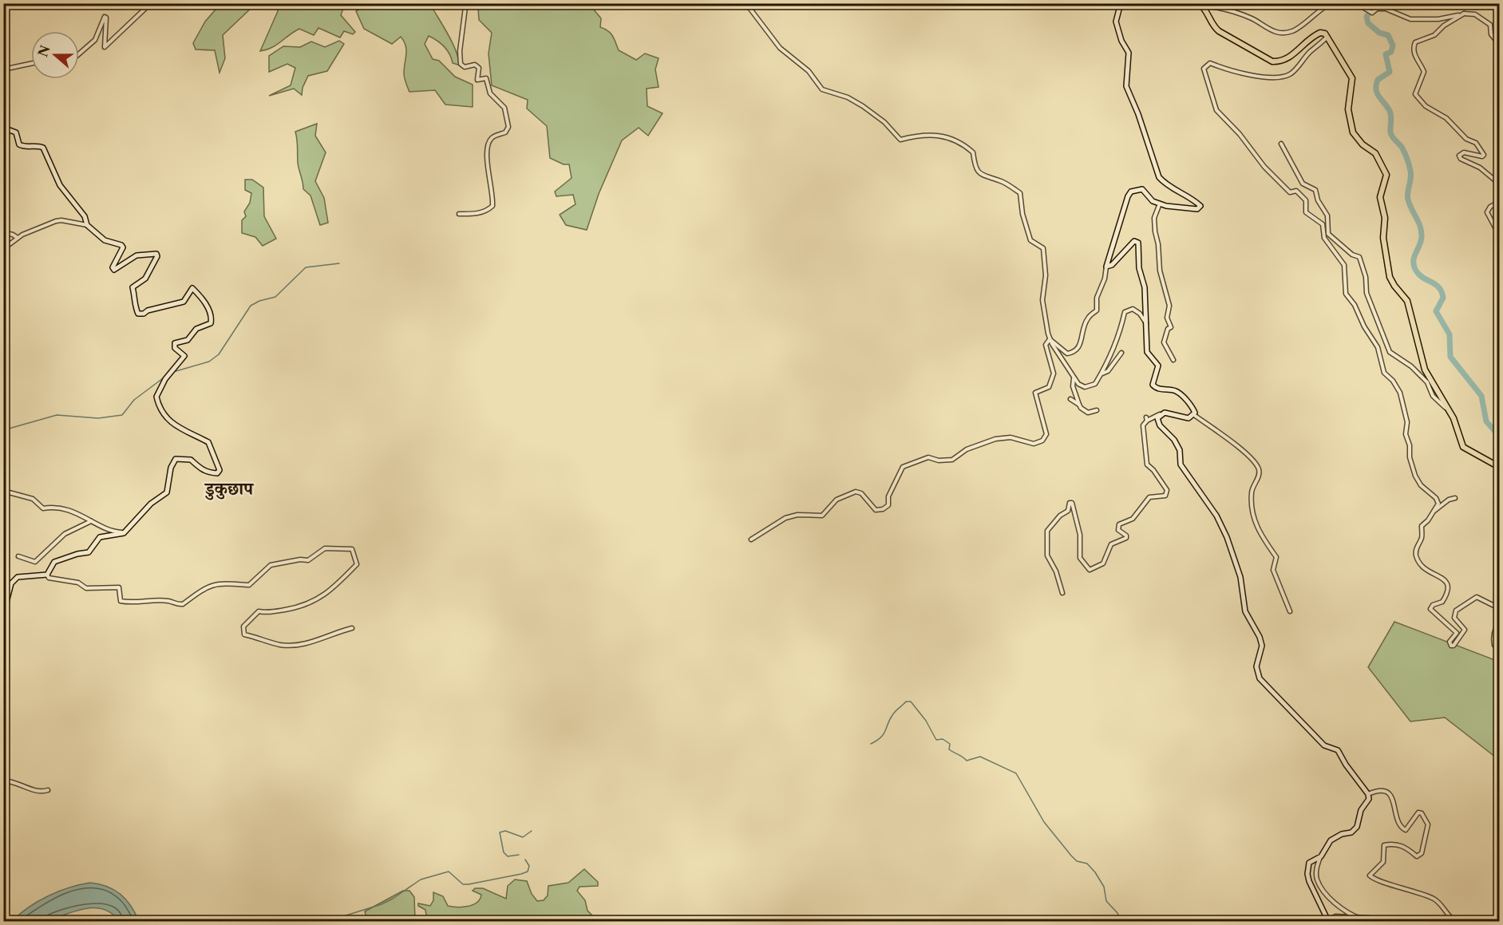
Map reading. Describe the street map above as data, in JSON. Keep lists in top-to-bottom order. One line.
{"districts":["डुकुछाप"],"north":"left"}
